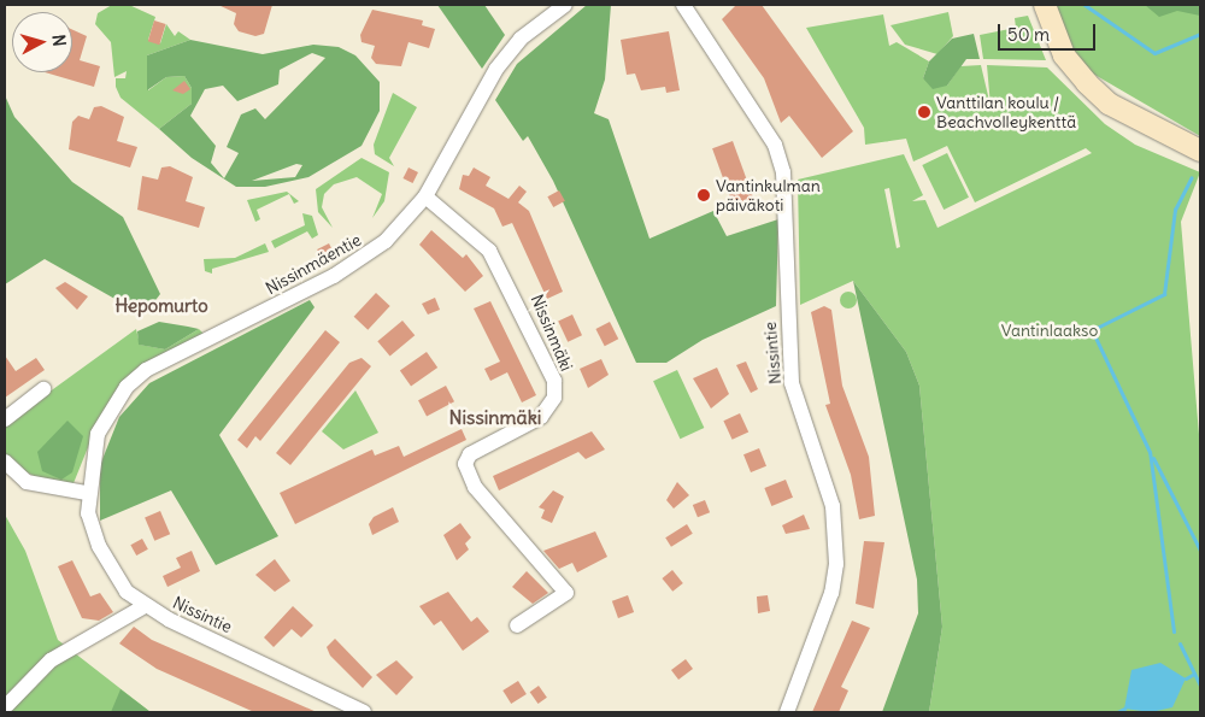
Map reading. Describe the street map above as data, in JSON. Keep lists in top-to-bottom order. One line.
{"streets":{"street":["Nissinmäentie","Nissinmäki","Nissintie"]},"crossings":[["Nissinmäentie","Nissinmäki"],["Nissinmäentie","Nissintie"]],"districts":["Hepomurto","Nissinmäki"],"parks":["Vantinlaakso"],"places":["Vanttilan koulu / Beachvolleykenttä","Vantinkulman päiväkoti"],"scale_bar":"50 m","north":"right"}
